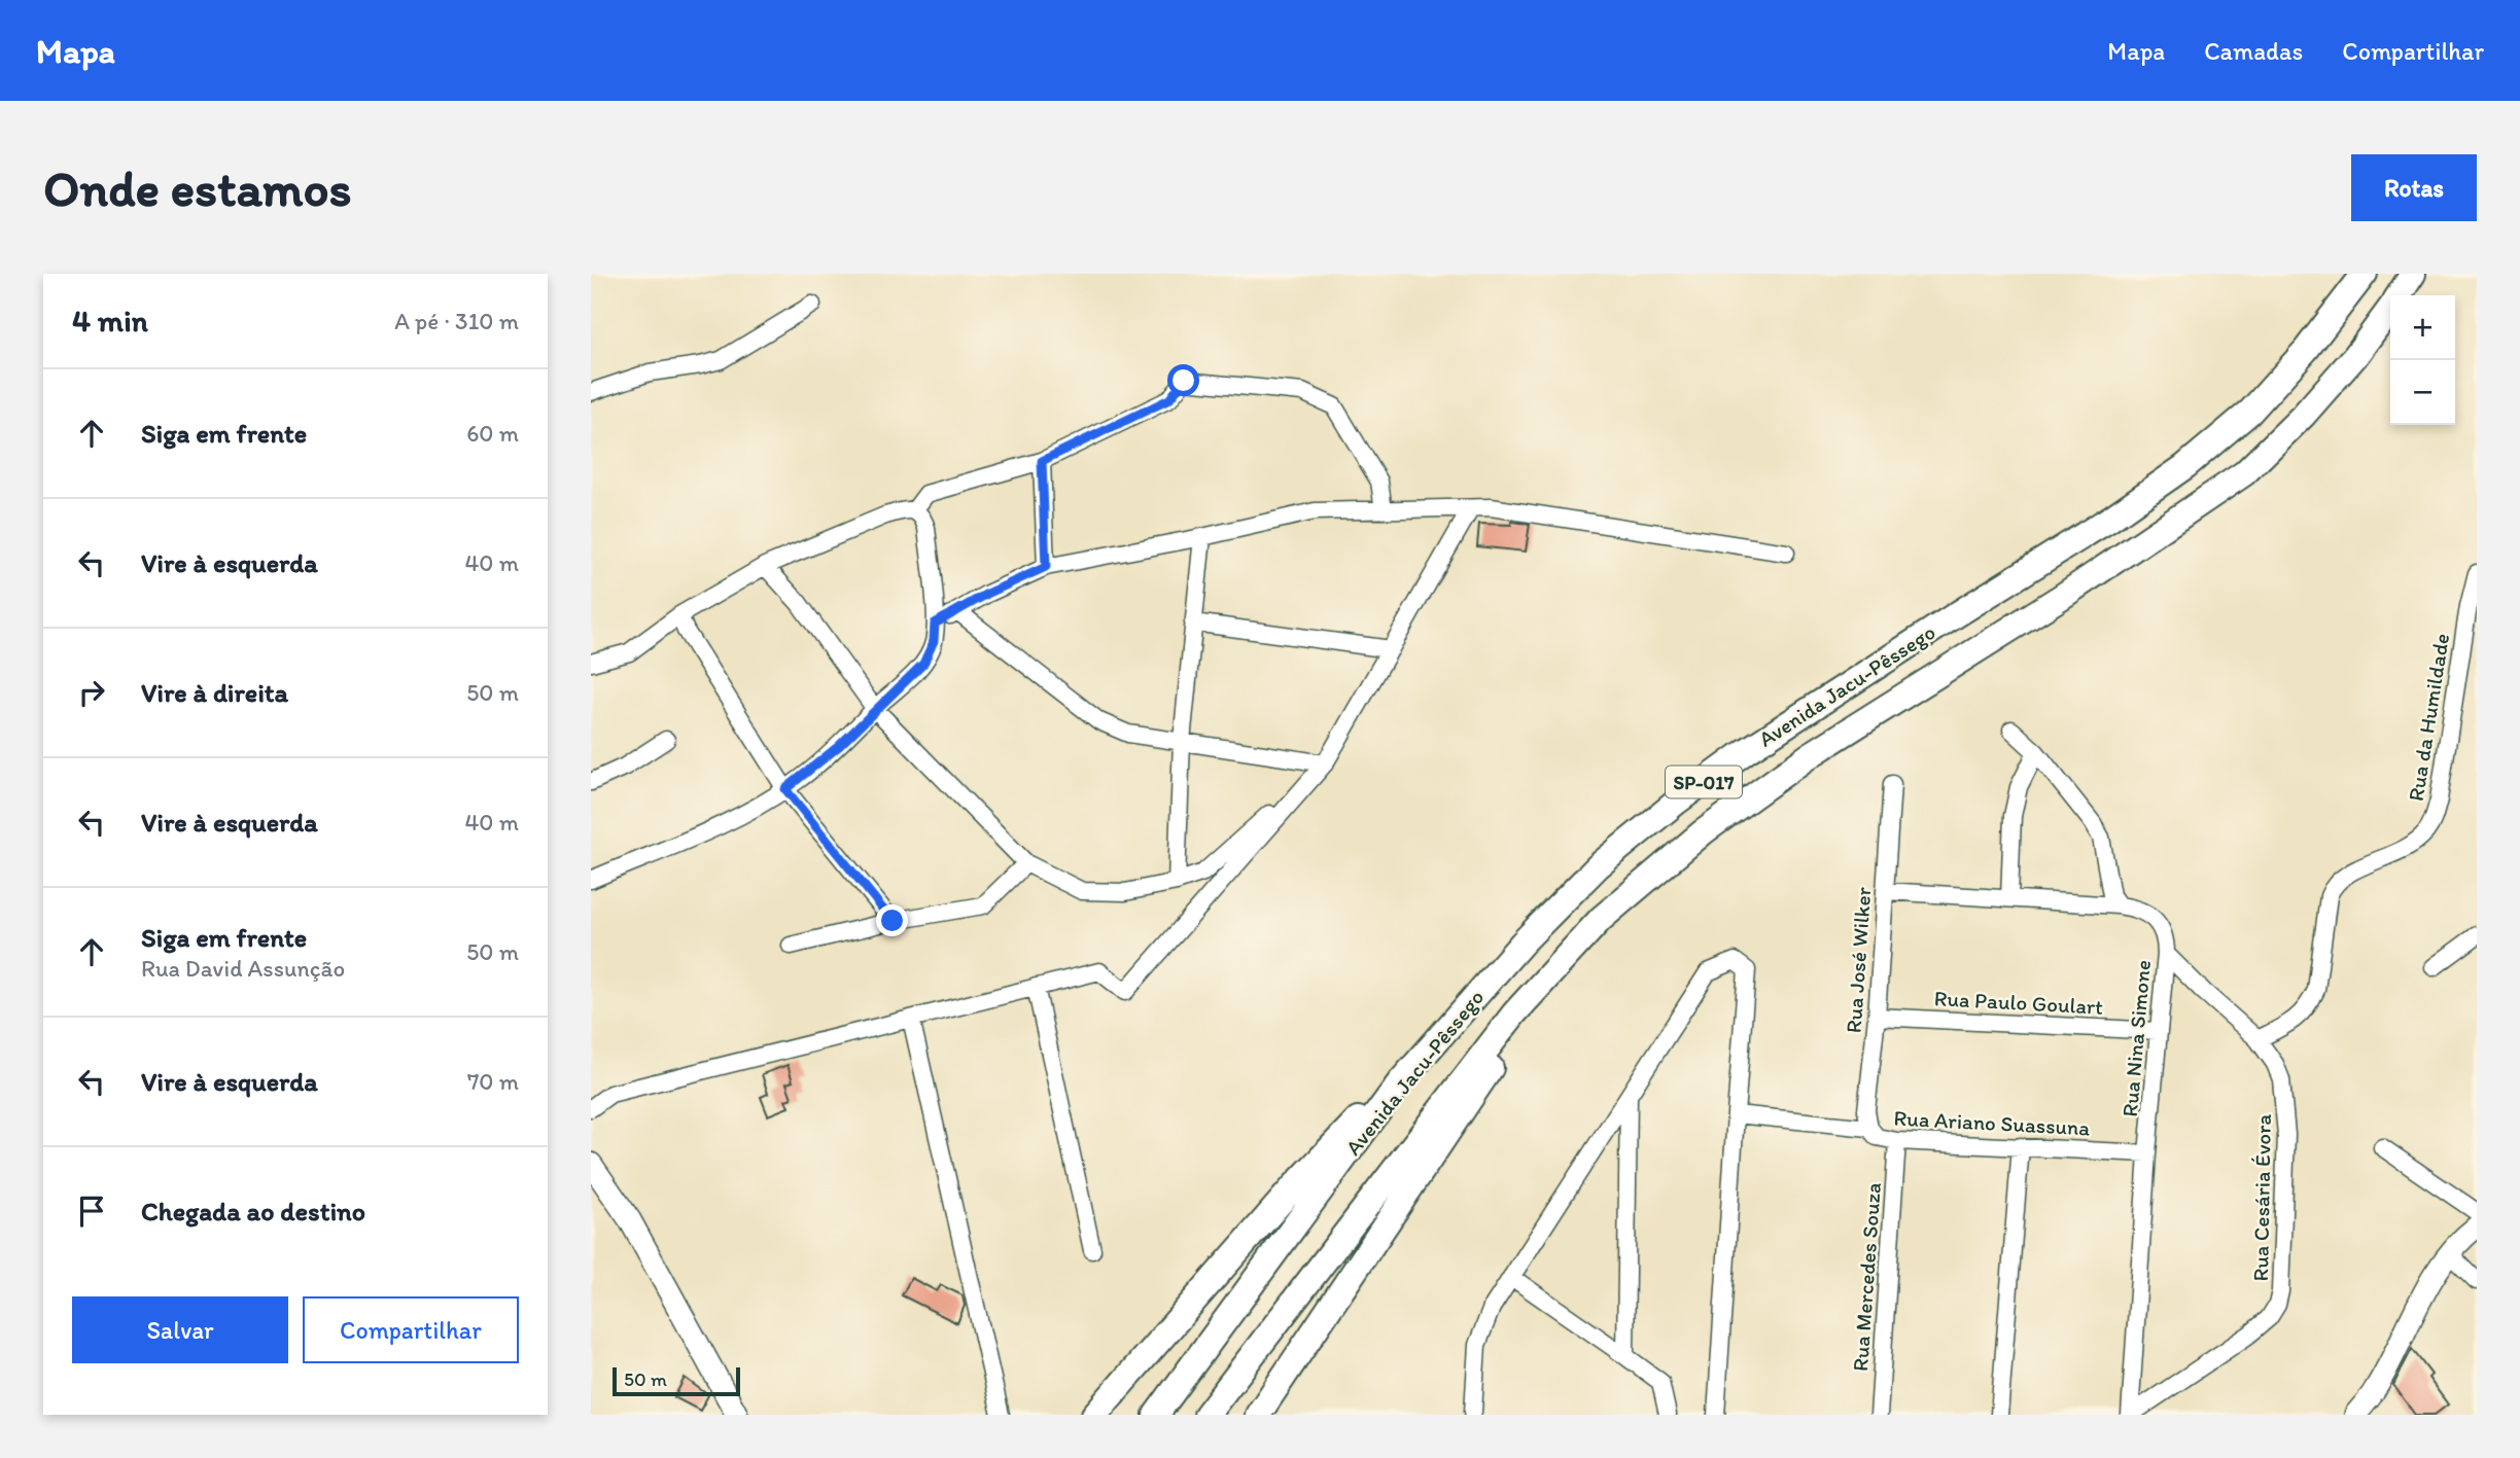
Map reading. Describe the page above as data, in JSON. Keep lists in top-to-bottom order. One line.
{"streets":{"highway":["Avenida Jacu-Pêssego","SP-017"],"street":["Rua da Humildade","Rua José Wilker","Rua Paulo Goulart","Rua Nina Simone","Rua Ariano Suassuna","Rua Cesária Évora","Rua Mercedes Souza"]},"crossings":[["Rua da Humildade","Rua Cesária Évora"],["Rua José Wilker","Rua Paulo Goulart"],["Rua José Wilker","Rua Ariano Suassuna"],["Rua Paulo Goulart","Rua Nina Simone"],["Rua Nina Simone","Rua Ariano Suassuna"],["Rua Nina Simone","Rua Cesária Évora"],["Rua Ariano Suassuna","Rua Mercedes Souza"]],"scale_bar":"50 m","page":{"header":"Mapa","nav":["Mapa","Camadas","Compartilhar"],"buttons":["Rotas",["Salvar","Compartilhar"]],"title":"Onde estamos","heading":["4 min","A pé · 310 m"],"map_buttons":["+","−"],"list":[["Siga em frente","60 m"],["Vire à esquerda","40 m"],["Vire à direita","50 m"],["Vire à esquerda","40 m"],["Siga em frente","Rua David Assunção","50 m"],["Vire à esquerda","70 m"],"Chegada ao destino"],"scale":"50 m"}}
